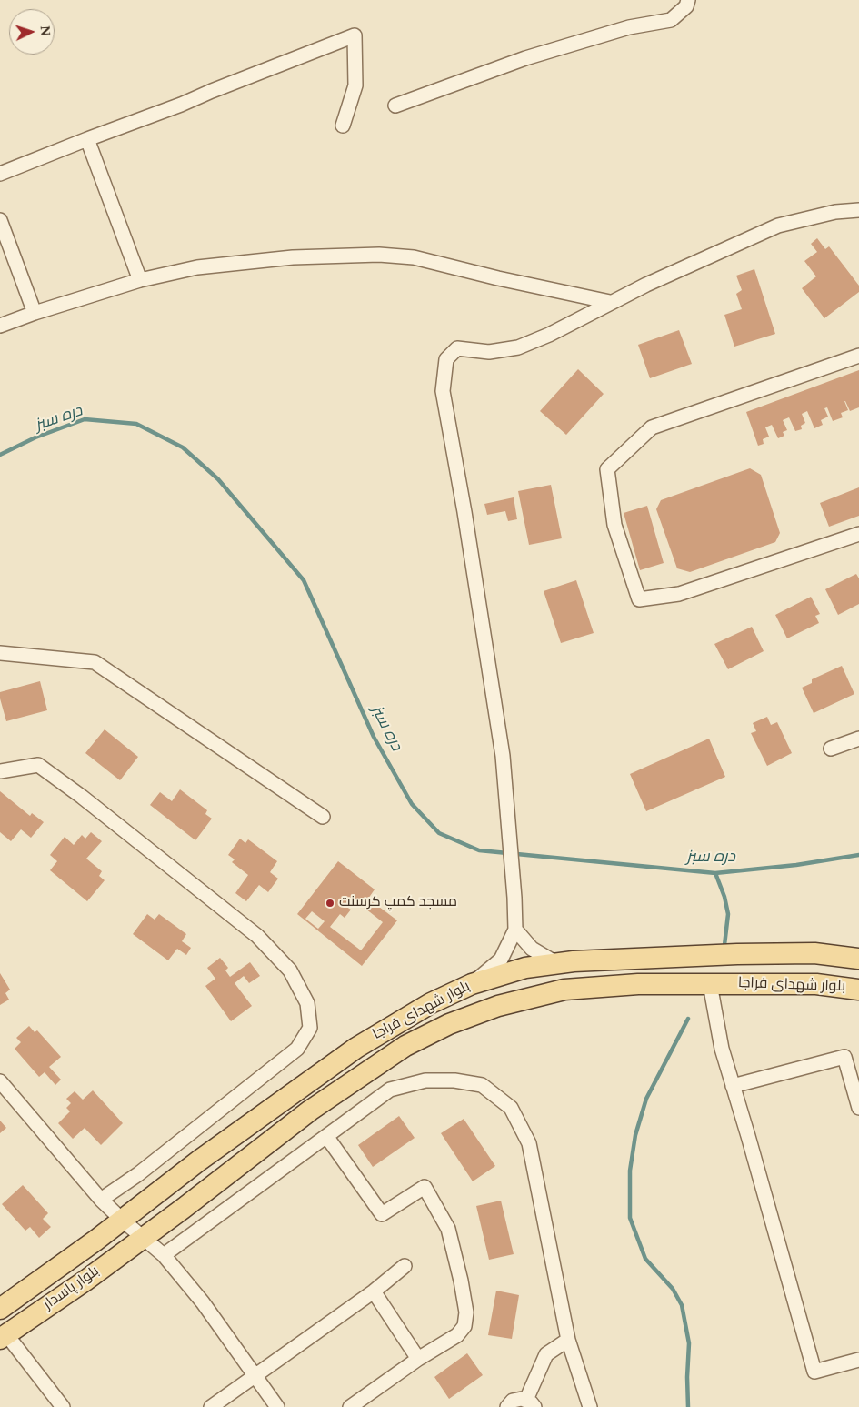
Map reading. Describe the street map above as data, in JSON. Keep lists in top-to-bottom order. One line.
{"streets":{"main road":["بلوار شهدای فراجا","بلوار پاسدار"]},"crossings":[["بلوار شهدای فراجا","بلوار پاسدار"]],"water":["دره سبز"],"places":["مسجد کمپ کرسنت"],"north":"right"}
